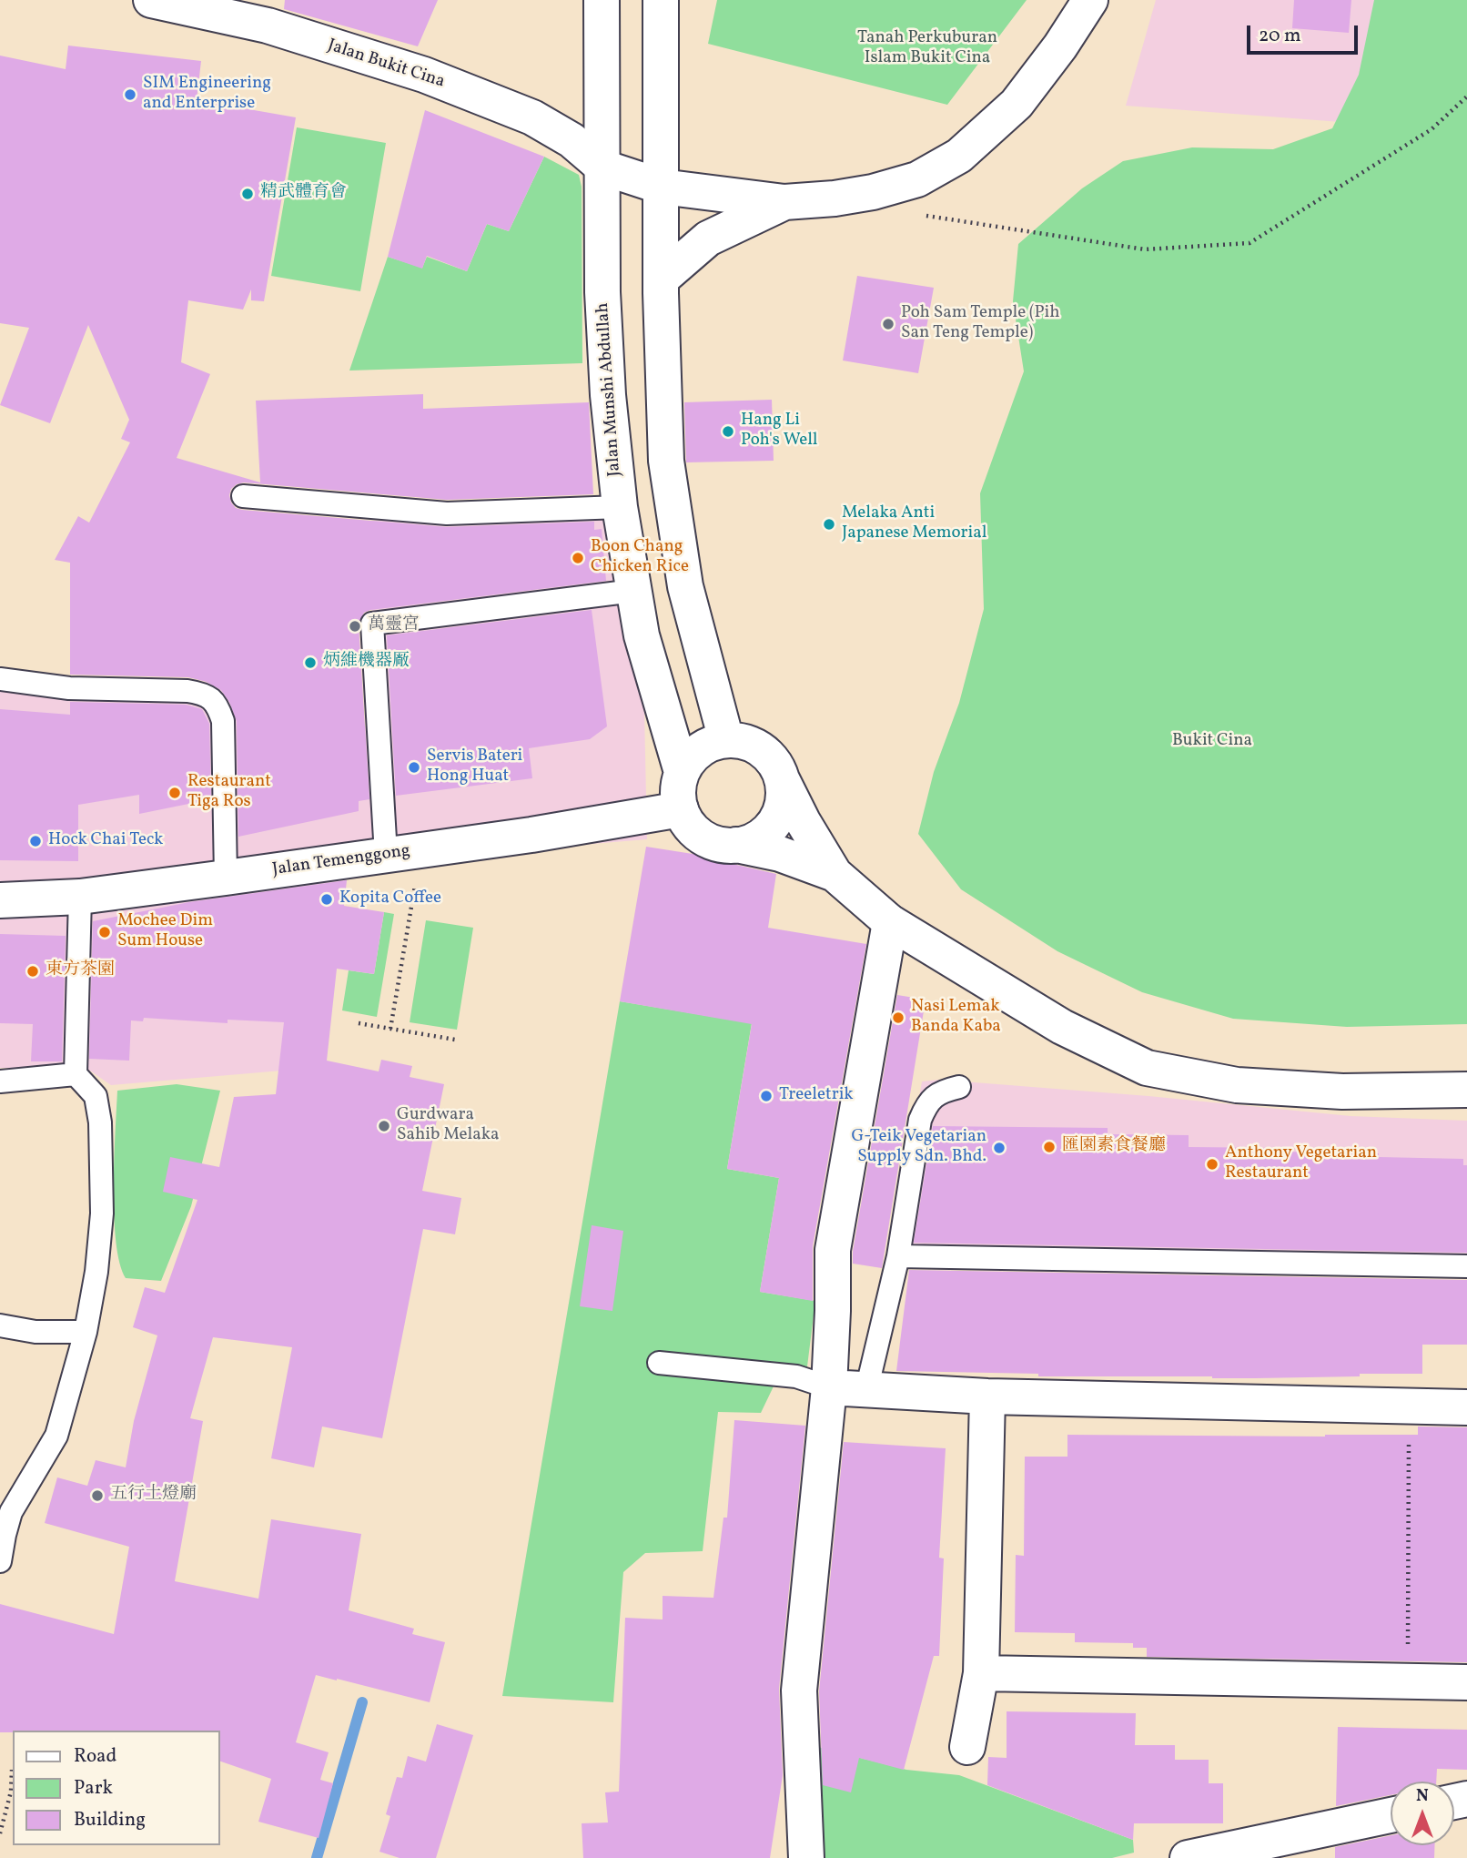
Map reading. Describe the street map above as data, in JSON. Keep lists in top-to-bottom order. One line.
{"streets":{"street":["Jalan Bukit Cina","Jalan Munshi Abdullah","Jalan Temenggong"]},"crossings":[["Jalan Bukit Cina","Jalan Munshi Abdullah"],["Jalan Munshi Abdullah","Jalan Temenggong"]],"parks":["Tanah Perkuburan Islam Bukit Cina","Bukit Cina"],"places":["SIM Engineering and Enterprise","精武體育會","Poh Sam Temple (Pih San Teng Temple)","Hang Li Poh's Well","Melaka Anti Japanese Memorial","Boon Chang Chicken Rice","萬靈宮","炳維機器厰","Servis Bateri Hong Huat","Restaurant Tiga Ros","Hock Chai Teck","Kopita Coffee","Mochee Dim Sum House","東方茶園","Nasi Lemak Banda Kaba","Treeletrik","Gurdwara Sahib Melaka","匯園素食餐廳","G-Teik Vegetarian Supply Sdn. Bhd.","Anthony Vegetarian Restaurant","五行土燈廟"],"legend":["Road","Park","Building"],"scale_bar":"20 m","north":"top"}
